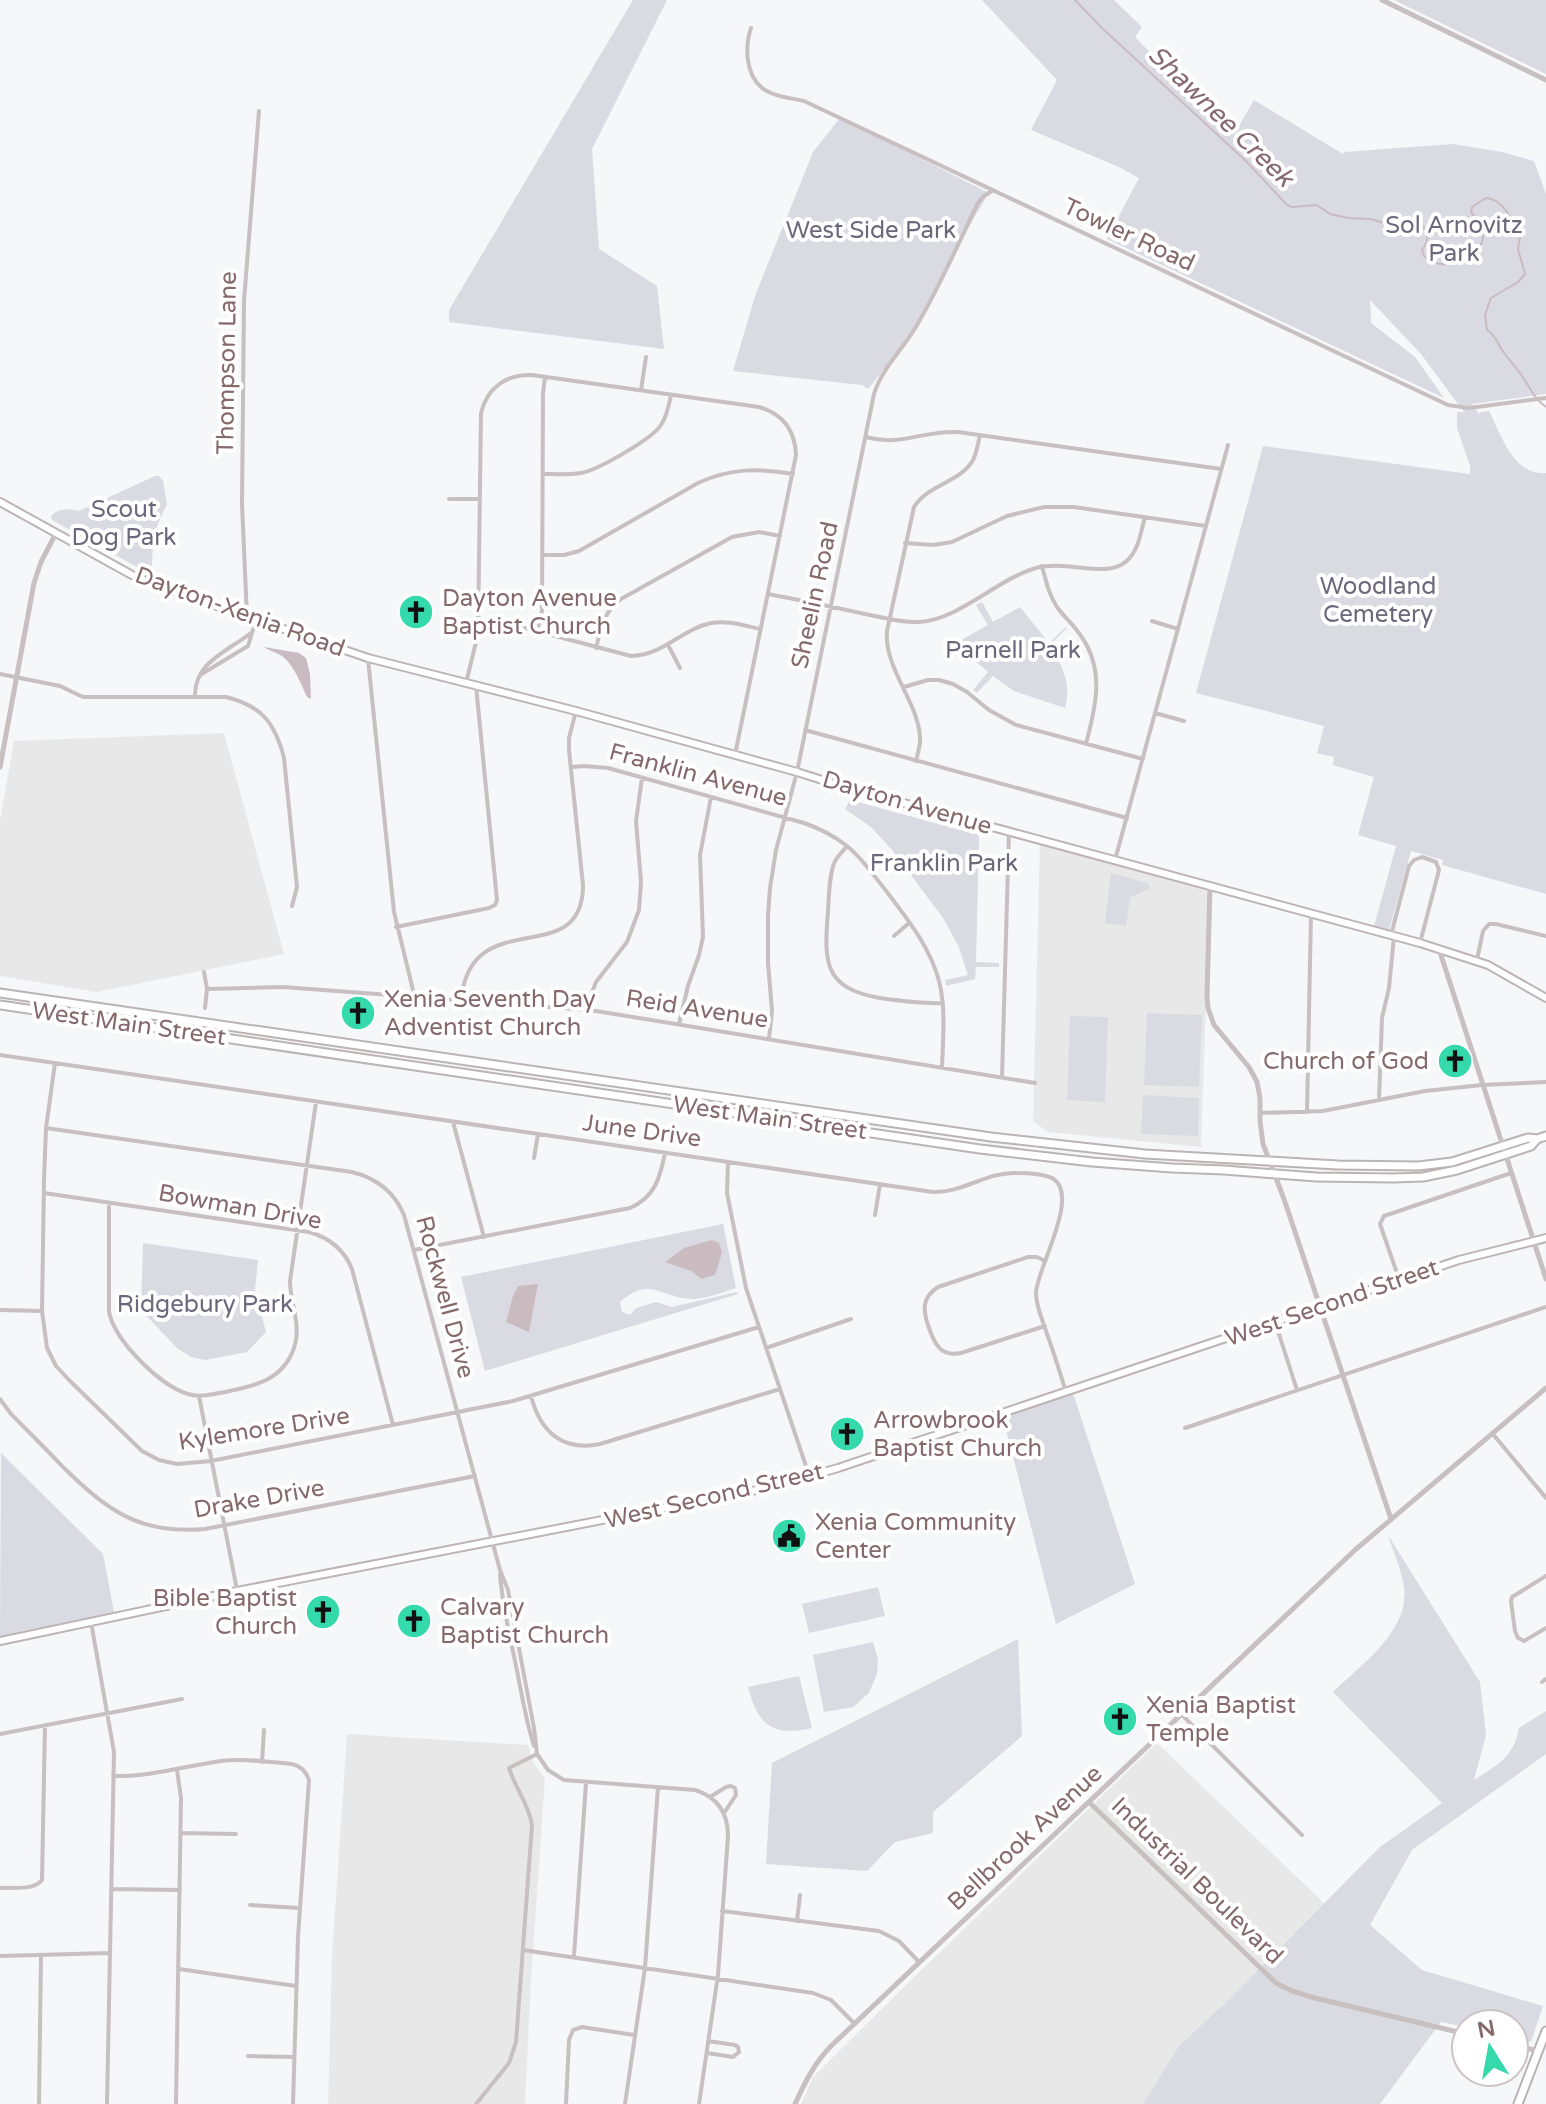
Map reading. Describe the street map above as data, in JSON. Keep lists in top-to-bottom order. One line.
{"streets":{"main road":["Dayton-Xenia Road","Dayton Avenue","West Main Street","West Second Street"],"street":["Towler Road","Thompson Lane","Sheelin Road","Franklin Avenue","Reid Avenue","June Drive","Bowman Drive","Rockwell Drive","Kylemore Drive","Drake Drive","Bellbrook Avenue","Industrial Boulevard"]},"crossings":[["Towler Road","Sheelin Road"],["Thompson Lane","Dayton-Xenia Road"],["Sheelin Road","Franklin Avenue"],["Sheelin Road","Dayton Avenue"],["Sheelin Road","Reid Avenue"],["Dayton-Xenia Road","Dayton Avenue"],["Franklin Avenue","Reid Avenue"],["June Drive","West Second Street"],["June Drive","Kylemore Drive"],["Bowman Drive","Kylemore Drive"],["Rockwell Drive","West Second Street"],["Rockwell Drive","Kylemore Drive"],["Rockwell Drive","Drake Drive"],["Bellbrook Avenue","Industrial Boulevard"]],"water":["Shawnee Creek"],"parks":["Sol Arnovitz Park","West Side Park","Scout Dog Park","Woodland Cemetery","Parnell Park","Franklin Park","Ridgebury Park"],"places":{"church":["Dayton Avenue Baptist Church","Xenia Seventh Day Adventist Church","Church of God","Arrowbrook Baptist Church","Bible Baptist Church","Calvary Baptist Church","Xenia Baptist Temple"],"public building":["Xenia Community Center"]},"north":"top"}
